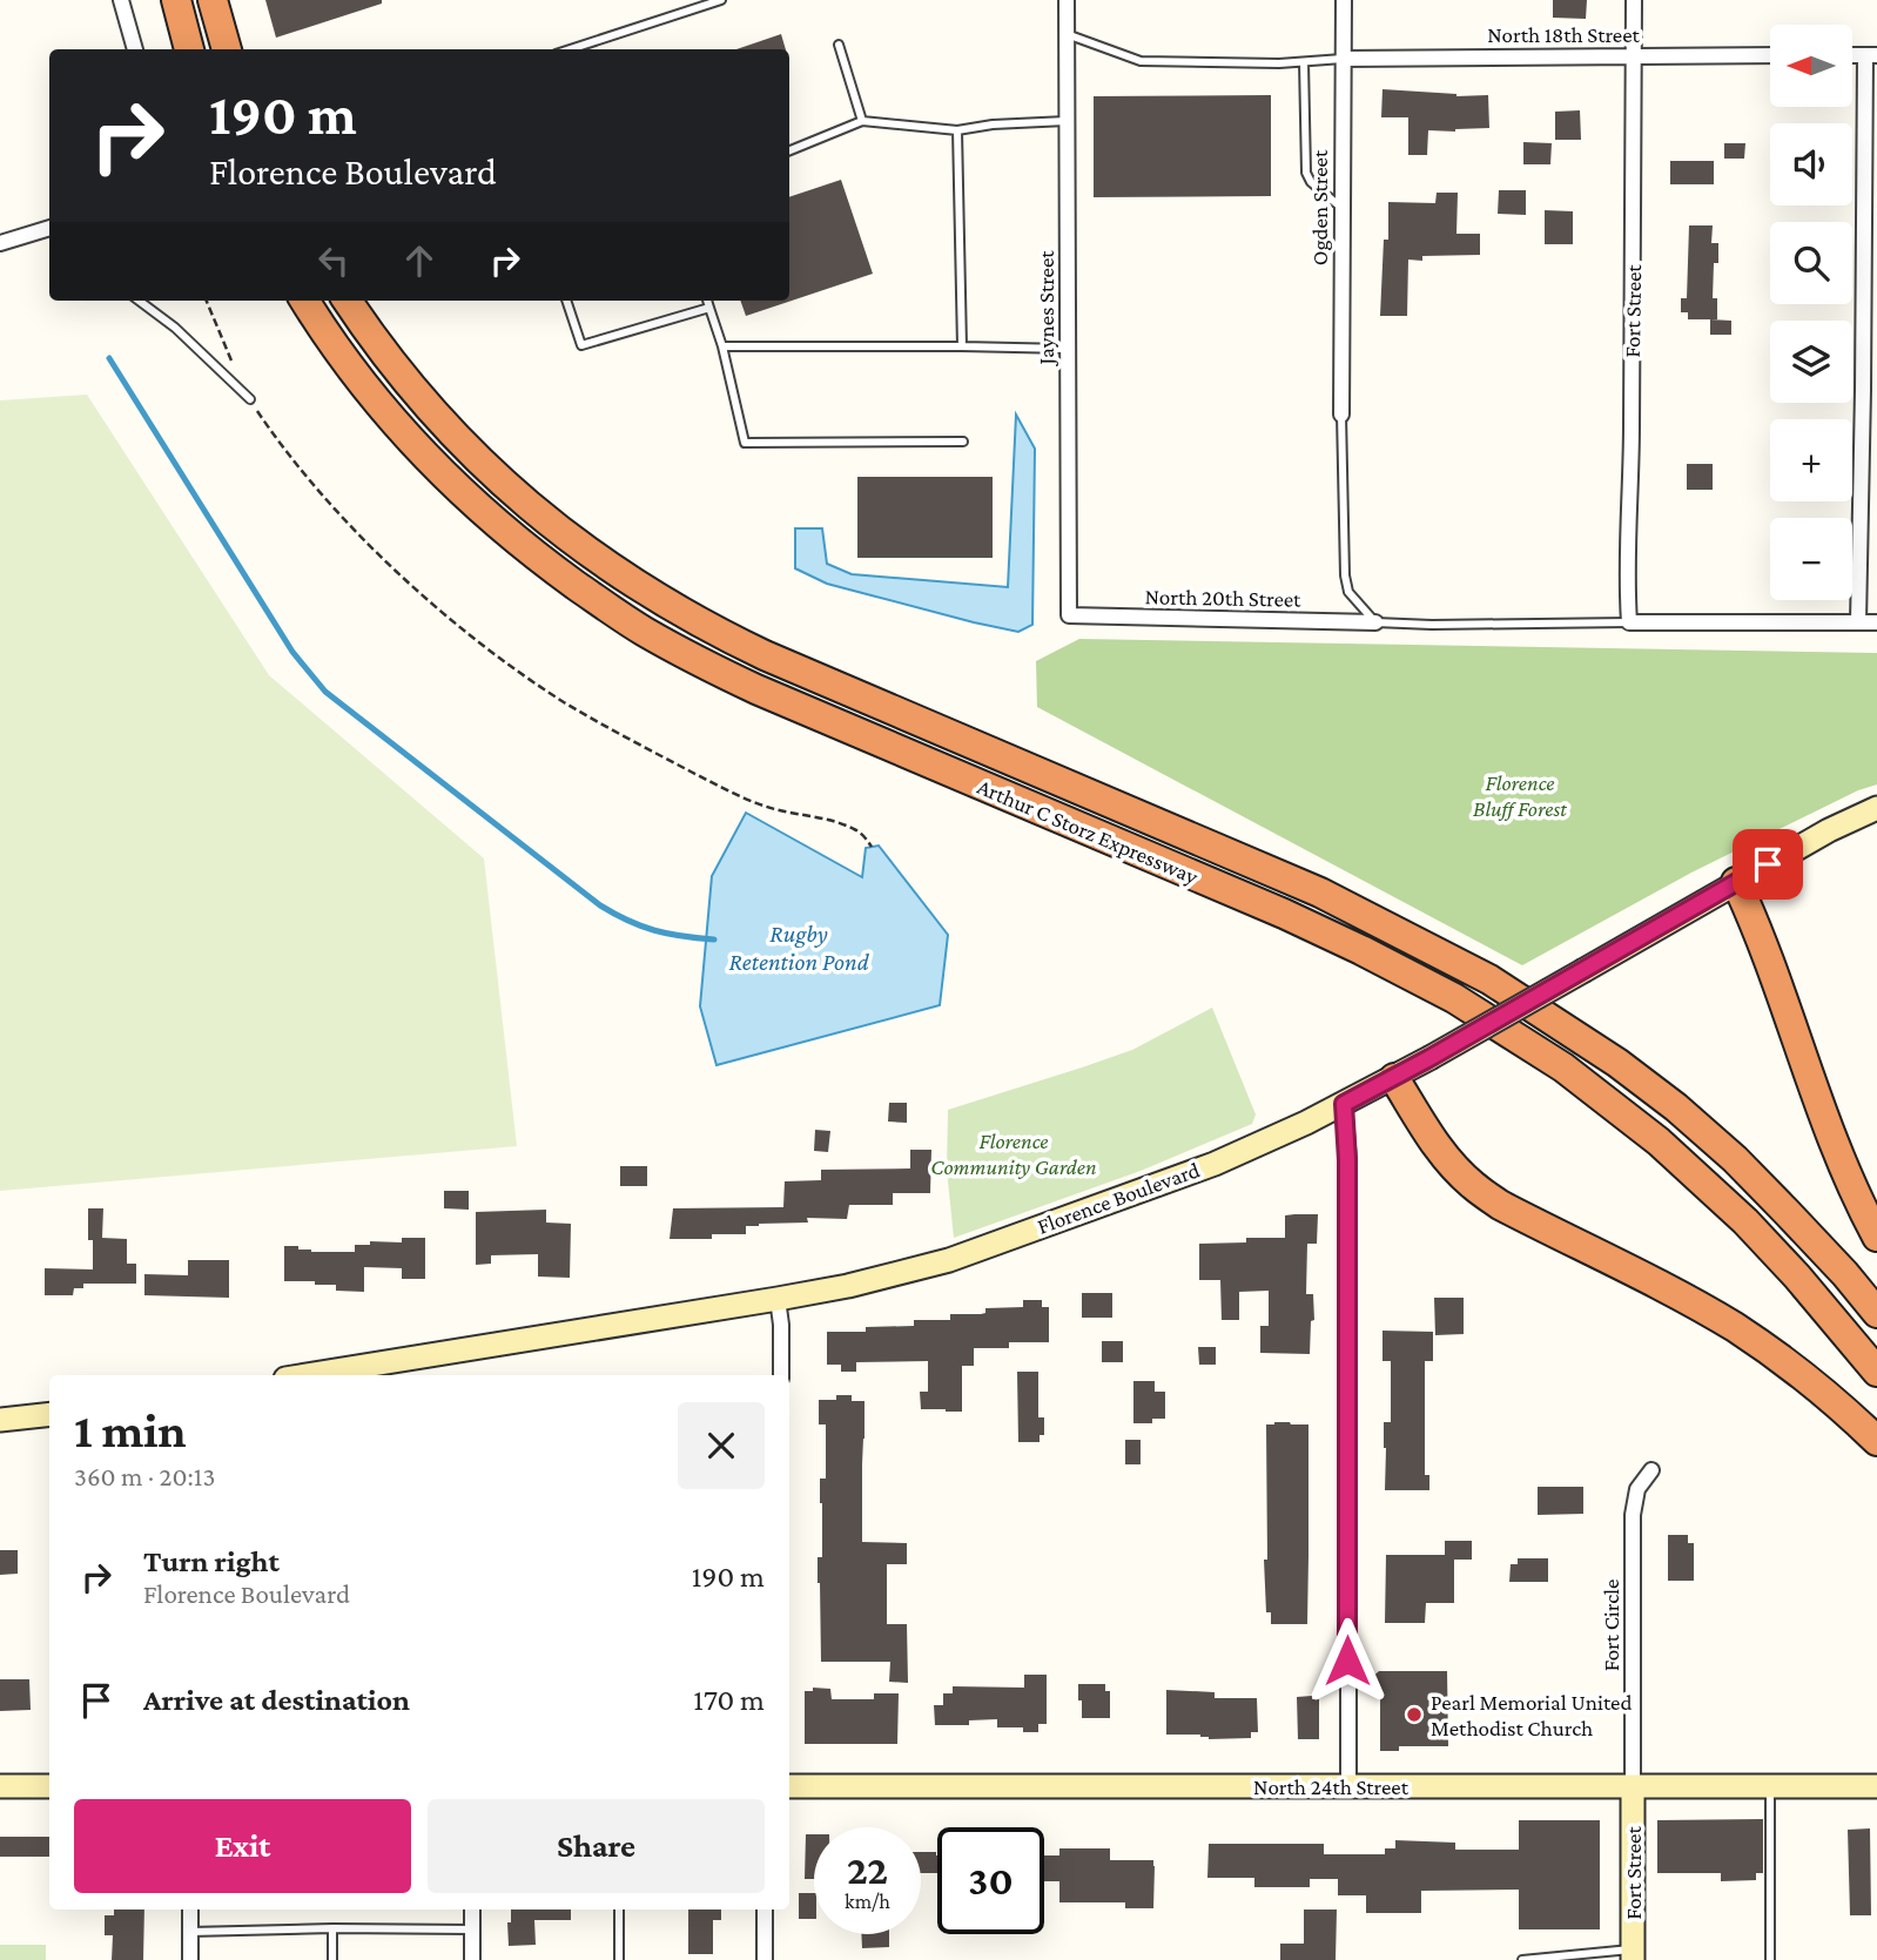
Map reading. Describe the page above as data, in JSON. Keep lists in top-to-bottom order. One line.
{"streets":{"highway":["Arthur C Storz Expressway"],"street":["North 18th Street","Ogden Street","Jaynes Street","Fort Street","North 20th Street","Florence Boulevard","Fort Circle","North 24th Street"]},"crossings":[["North 18th Street","Ogden Street"],["North 18th Street","Fort Street"],["Jaynes Street","North 20th Street"],["Fort Street","Fort Circle"],["Fort Street","North 24th Street"],["Fort Circle","North 24th Street"]],"water":["Rugby Retention Pond"],"parks":["Florence Bluff Forest","Florence Community Garden"],"places":["Pearl Memorial United Methodist Church"],"north":"left","page":{"map_buttons":["+","−"],"turn":["190 m","Florence Boulevard"],"heading":["1 min","360 m · 20:13"],"list":[{"name":"Turn right","note":"Florence Boulevard","value":"190 m"},{"name":"Arrive at destination","value":"170 m"}],"buttons":["Exit","Share"],"speed":"22 km/h","limit":"30"}}
